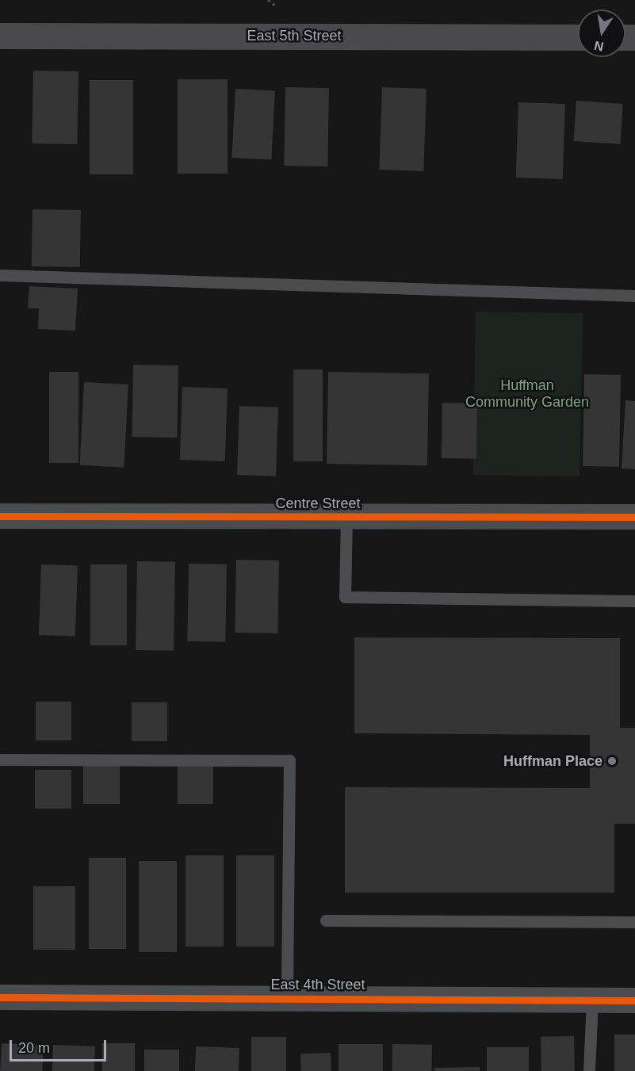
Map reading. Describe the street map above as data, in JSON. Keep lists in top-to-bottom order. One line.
{"streets":{"main road":["East 5th Street"],"street":["Centre Street","East 4th Street"]},"parks":["Huffman Community Garden"],"places":["Huffman Place"],"scale_bar":"20 m","north":"bottom"}
